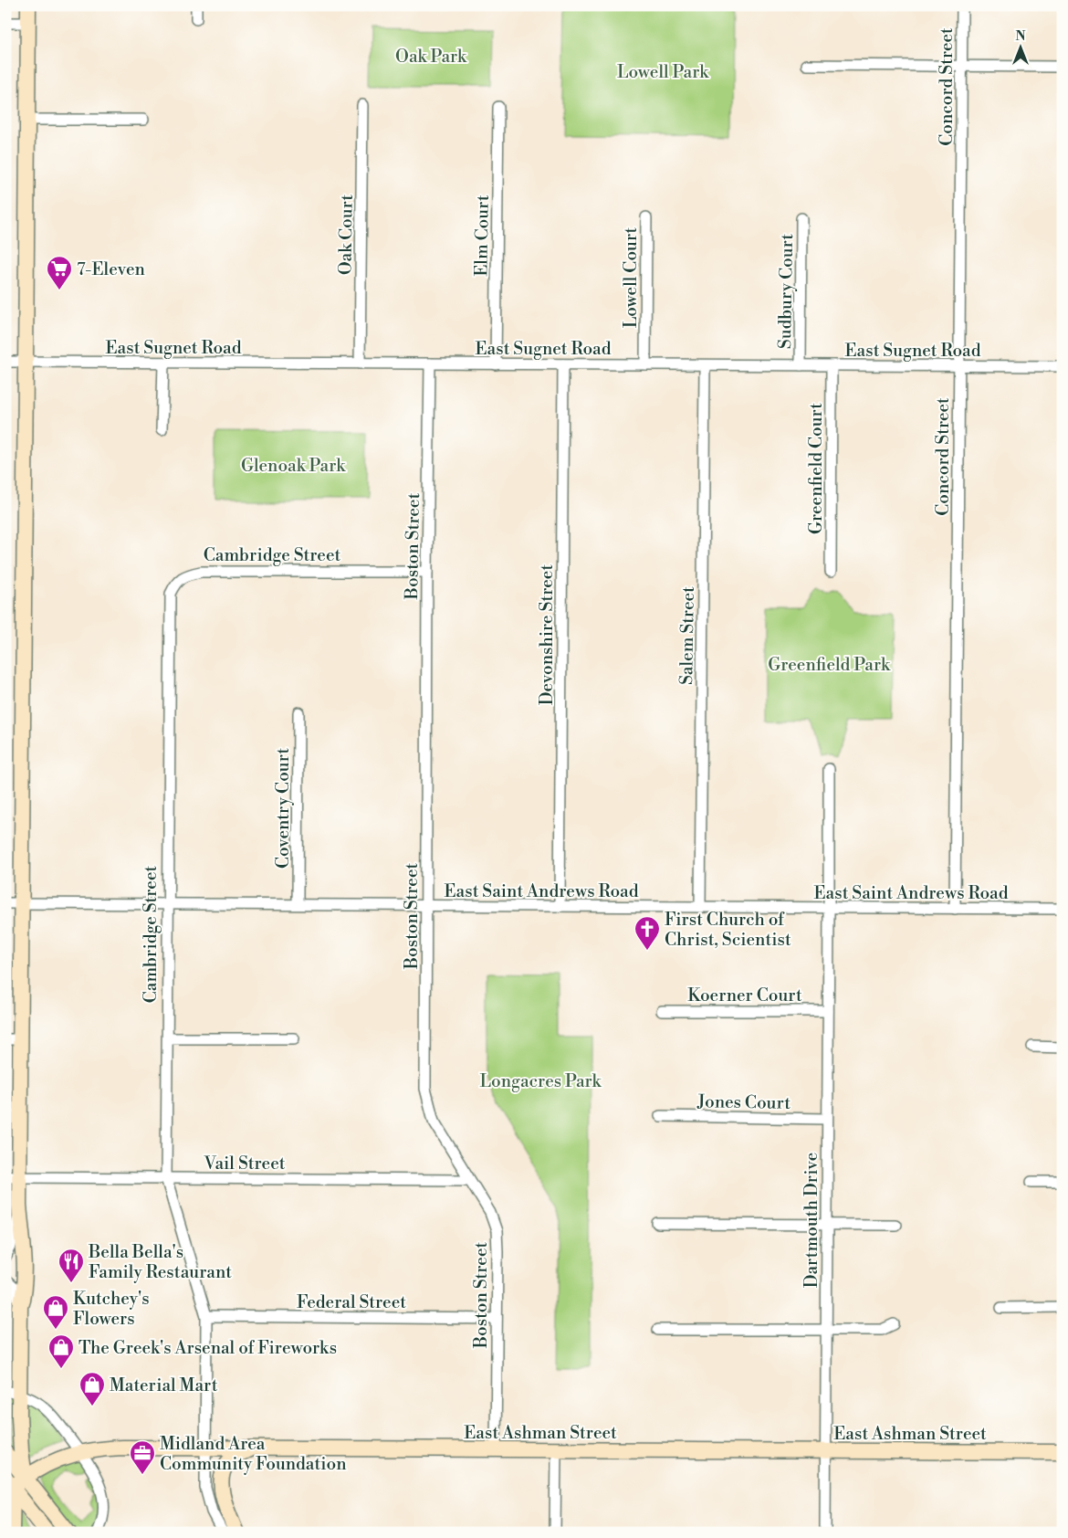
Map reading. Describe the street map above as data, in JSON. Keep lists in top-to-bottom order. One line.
{"streets":{"street":["Concord Street","Oak Court","Elm Court","Lowell Court","Sudbury Court","East Sugnet Road","Greenfield Court","Boston Street","Cambridge Street","Devonshire Street","Salem Street","Coventry Court","East Saint Andrews Road","Koerner Court","Jones Court","Vail Street","Dartmouth Drive","Federal Street","East Ashman Street"]},"crossings":[["Concord Street","East Sugnet Road"],["Concord Street","East Saint Andrews Road"],["Oak Court","East Sugnet Road"],["Elm Court","East Sugnet Road"],["Lowell Court","East Sugnet Road"],["Sudbury Court","East Sugnet Road"],["East Sugnet Road","Greenfield Court"],["East Sugnet Road","Boston Street"],["East Sugnet Road","Devonshire Street"],["East Sugnet Road","Salem Street"],["Boston Street","Cambridge Street"],["Boston Street","East Saint Andrews Road"],["Boston Street","Vail Street"],["Boston Street","Federal Street"],["Boston Street","East Ashman Street"],["Cambridge Street","East Saint Andrews Road"],["Cambridge Street","Vail Street"],["Cambridge Street","Federal Street"],["Cambridge Street","East Ashman Street"],["Devonshire Street","East Saint Andrews Road"],["Salem Street","East Saint Andrews Road"],["Coventry Court","East Saint Andrews Road"],["East Saint Andrews Road","Dartmouth Drive"],["Koerner Court","Dartmouth Drive"],["Jones Court","Dartmouth Drive"],["Dartmouth Drive","East Ashman Street"]],"parks":["Oak Park","Lowell Park","Glenoak Park","Greenfield Park","Longacres Park"],"places":{"supermarket":["7-Eleven"],"church":["First Church of Christ, Scientist"],"restaurant":["Bella Bella's Family Restaurant"],"shop":["Kutchey's Flowers","The Greek's Arsenal of Fireworks","Material Mart"],"office":["Midland Area Community Foundation"]},"north":"top"}
